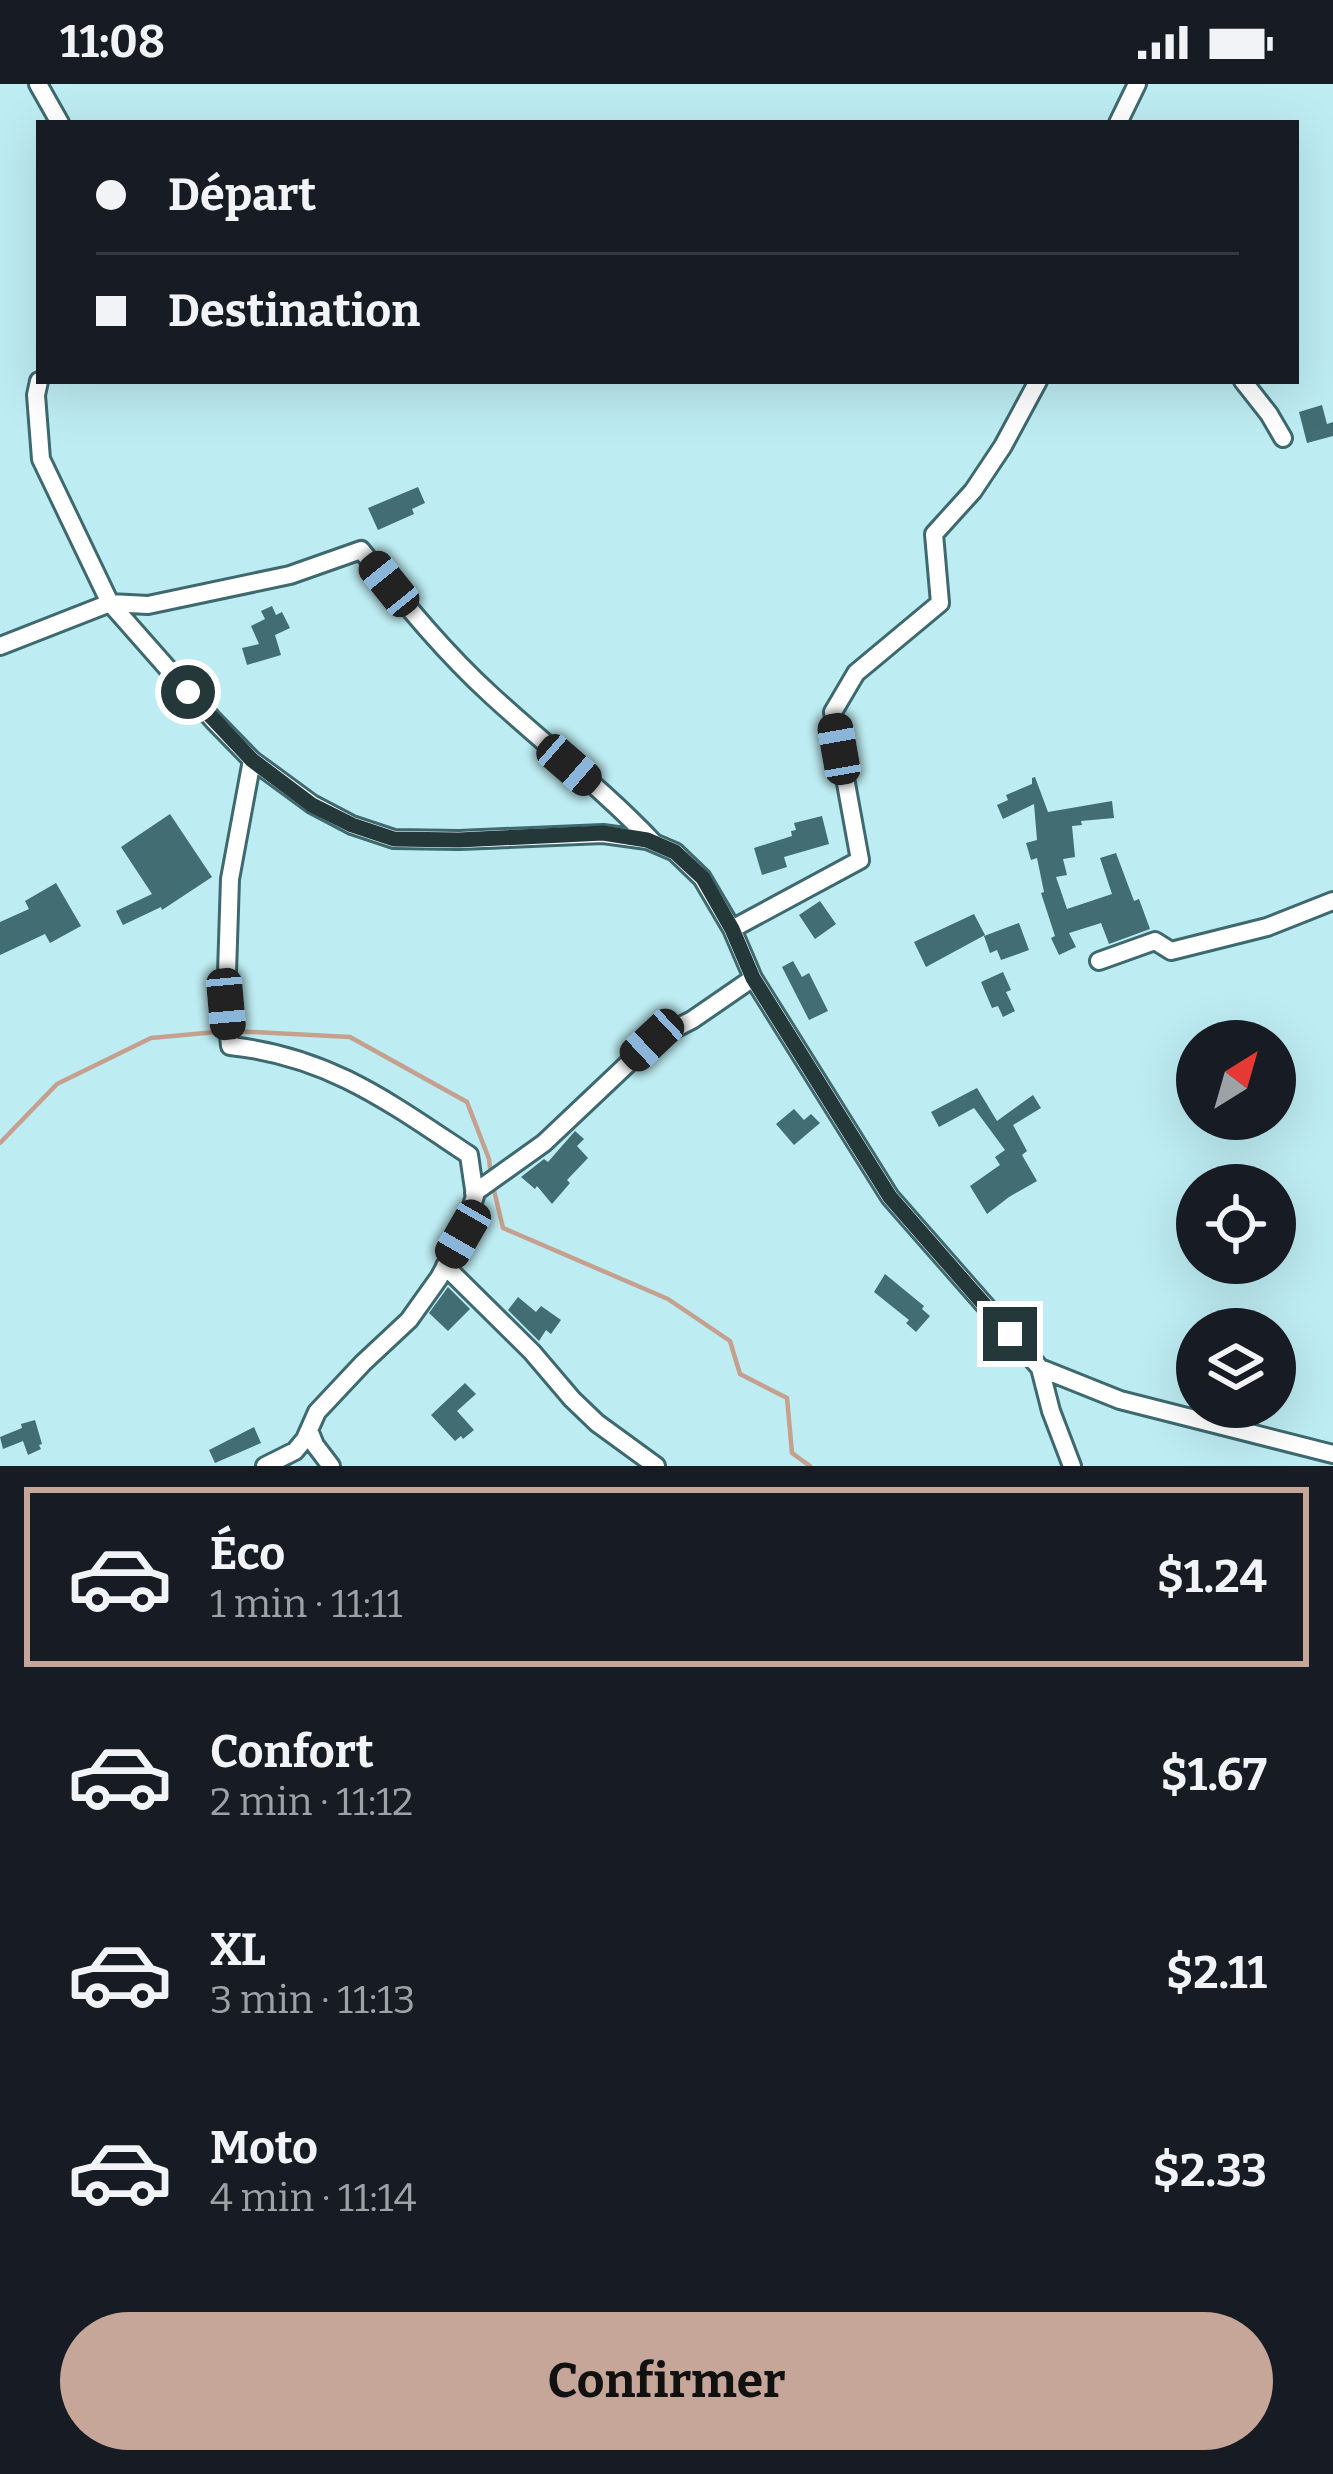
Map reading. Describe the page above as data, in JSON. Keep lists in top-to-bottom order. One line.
{"north":"top right","page":{"status":"11:08","banner":["Départ","Destination"],"list":[{"name":"Éco","note":"1 min · 11:11","value":"$1.24"},{"name":"Confort","note":"2 min · 11:12","value":"$1.67"},{"name":"XL","note":"3 min · 11:13","value":"$2.11"},{"name":"Moto","note":"4 min · 11:14","value":"$2.33"}],"buttons":"Confirmer"}}
